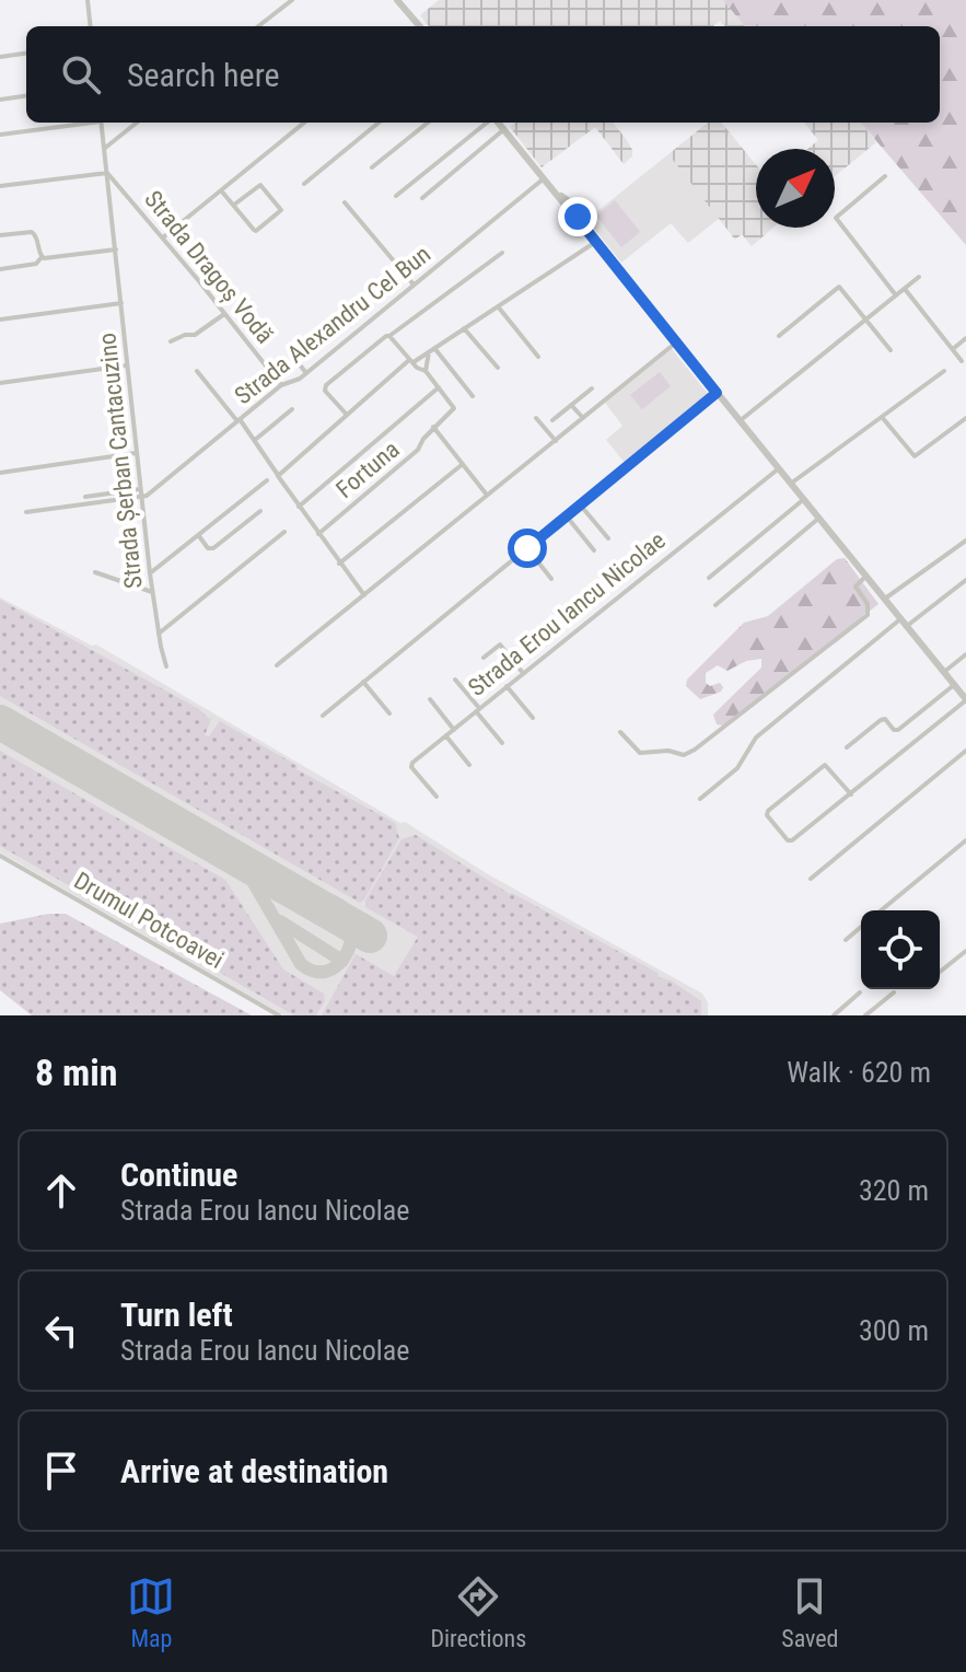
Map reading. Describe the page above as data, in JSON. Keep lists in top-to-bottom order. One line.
{"streets":{"street":["Strada Dragoș Vodă","Strada Alexandru Cel Bun","Strada Șerban Cantacuzino","Fortuna","Strada Erou Iancu Nicolae","Drumul Potcoavei"]},"crossings":[["Strada Dragoș Vodă","Strada Alexandru Cel Bun"],["Strada Dragoș Vodă","Strada Șerban Cantacuzino"],["Strada Alexandru Cel Bun","Strada Șerban Cantacuzino"]],"north":"top right","page":{"search":"Search here","heading":["8 min","Walk · 620 m"],"list":[["Continue","Strada Erou Iancu Nicolae","320 m"],["Turn left","Strada Erou Iancu Nicolae","300 m"],"Arrive at destination"],"nav":["Map","Directions","Saved"]}}
